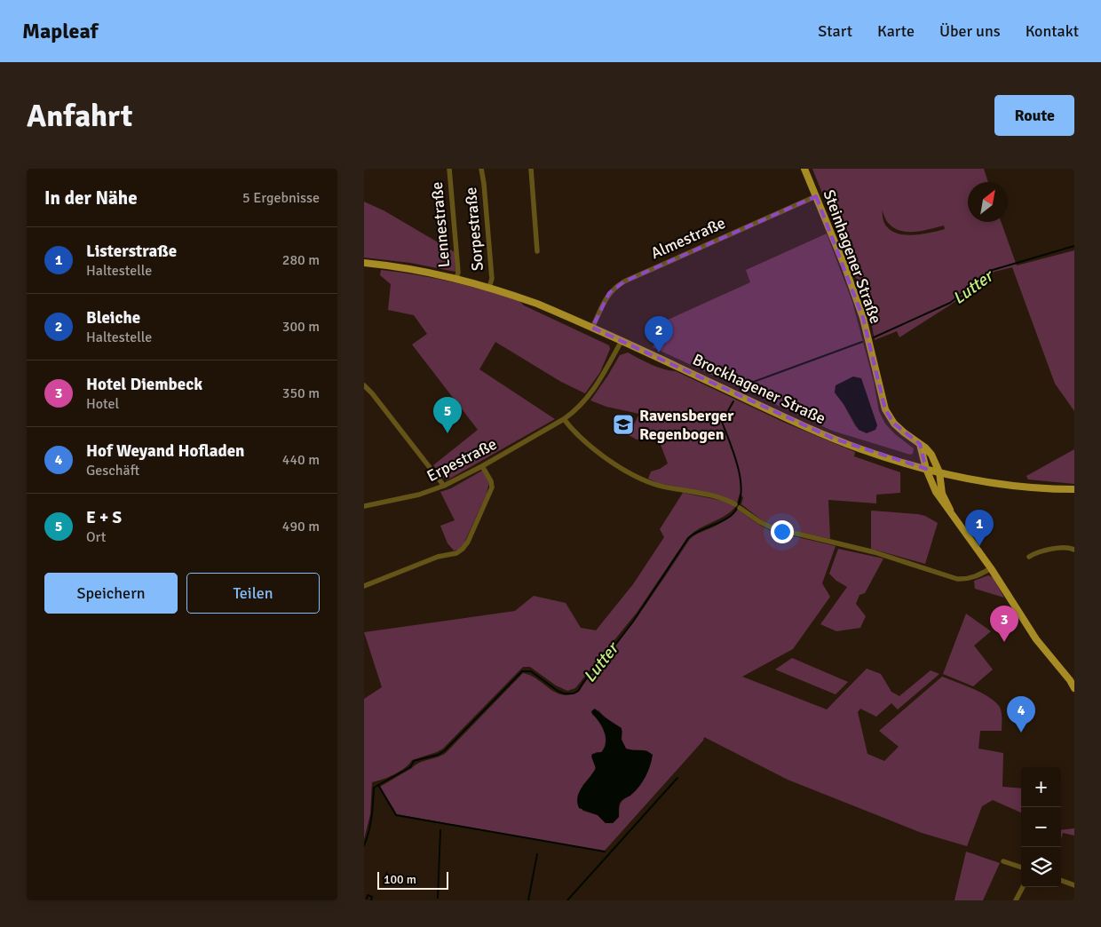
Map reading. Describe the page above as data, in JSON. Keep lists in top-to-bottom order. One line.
{"streets":{"main road":["Steinhagener Straße","Brockhagener Straße"],"street":["Lennestraße","Sorpestraße","Almestraße","Erpestraße"]},"crossings":[["Lennestraße","Brockhagener Straße"],["Sorpestraße","Brockhagener Straße"],["Almestraße","Steinhagener Straße"],["Almestraße","Brockhagener Straße"],["Steinhagener Straße","Brockhagener Straße"],["Brockhagener Straße","Erpestraße"]],"water":["Lutter"],"places":{"school or university":["Ravensberger Regenbogen"]},"scale_bar":"100 m","north":"top right","page":{"header":"Mapleaf","nav":["Start","Karte","Über uns","Kontakt"],"buttons":["Route",["Speichern","Teilen"]],"title":"Anfahrt","heading":["In der Nähe","5 Ergebnisse"],"list":[{"mark":"1","name":"Listerstraße","note":"Haltestelle","value":"280 m"},{"mark":"2","name":"Bleiche","note":"Haltestelle","value":"300 m"},{"mark":"3","name":"Hotel Diembeck","note":"Hotel","value":"350 m"},{"mark":"4","name":"Hof Weyand Hofladen","note":"Geschäft","value":"440 m"},{"mark":"5","name":"E + S","note":"Ort","value":"490 m"}],"pins":["2","5","1","3","4"],"map_buttons":["+","−"],"scale":"100 m"}}
